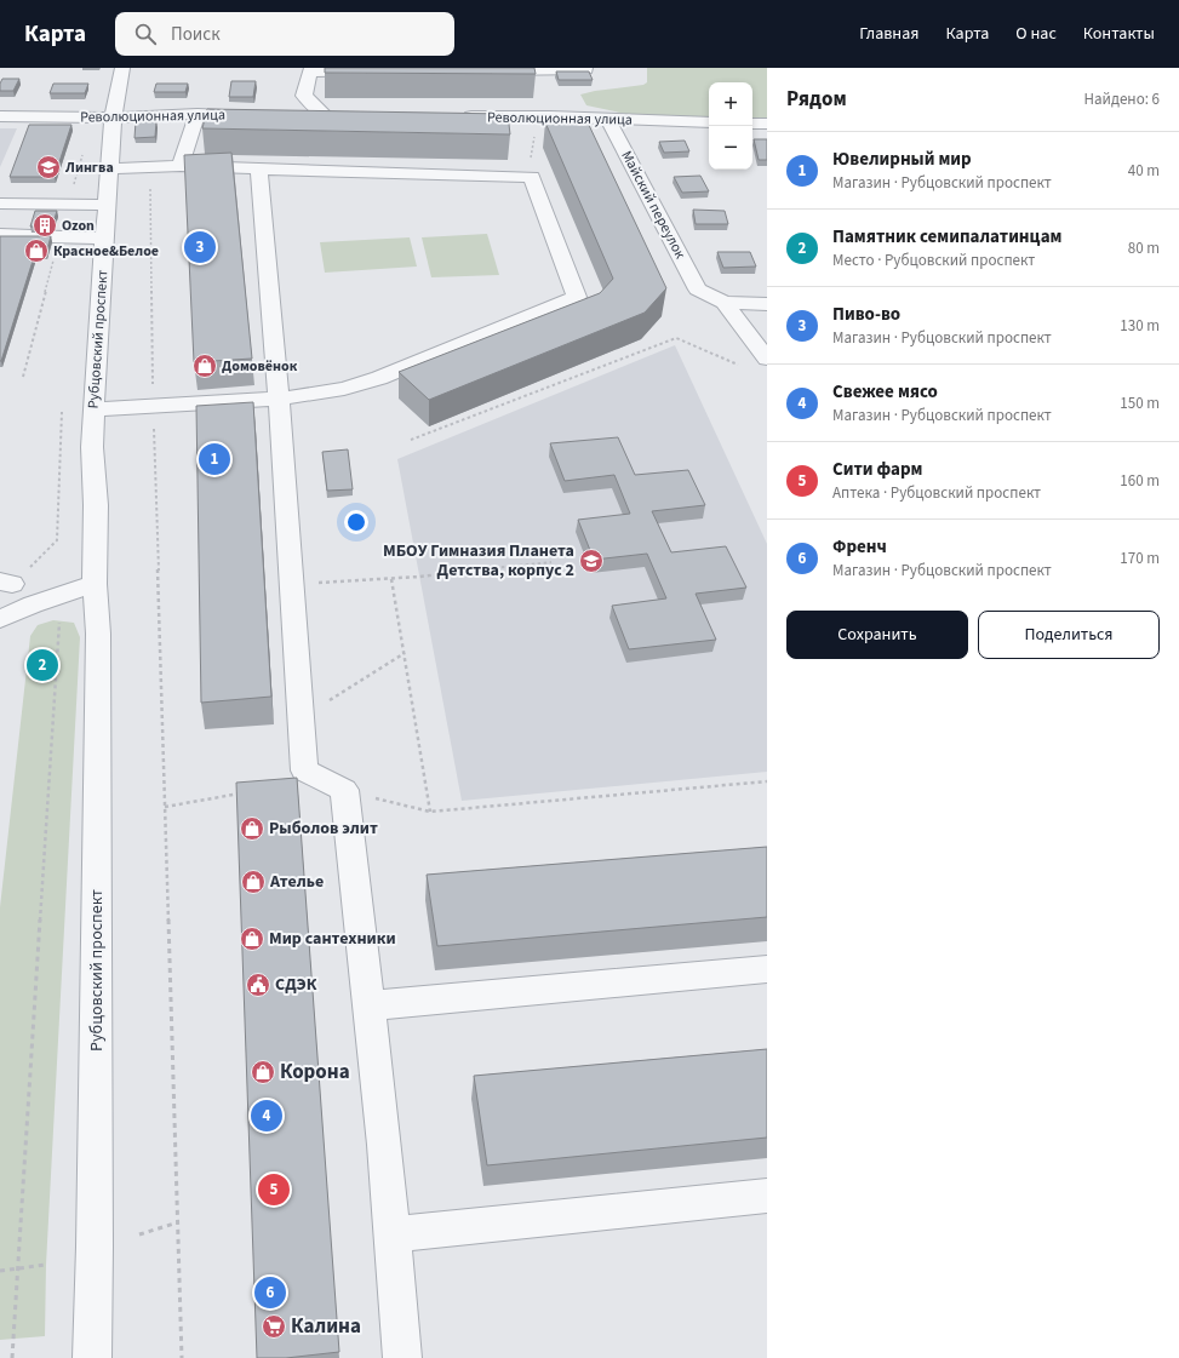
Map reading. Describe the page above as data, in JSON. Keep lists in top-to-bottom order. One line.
{"streets":{"street":["Революционная улица","Майский переулок","Рубцовский проспект"]},"crossings":[["Революционная улица","Майский переулок"],["Революционная улица","Рубцовский проспект"]],"places":{"school or university":["Лингва","МБОУ Гимназия Планета Детства, корпус 2"],"building":["Ozon"],"shop":["Красное&Белое","Домовёнок","Рыболов элит","Ателье","Мир сантехники","Корона"],"public building":["СДЭК"],"supermarket":["Калина"]},"page":{"header":"Карта","search":"Поиск","nav":["Главная","Карта","О нас","Контакты"],"heading":["Рядом","Найдено: 6"],"map_buttons":["+","−"],"list":[{"mark":"1","name":"Ювелирный мир","note":"Магазин · Рубцовский проспект","value":"40 m"},{"mark":"2","name":"Памятник семипалатинцам","note":"Место · Рубцовский проспект","value":"80 m"},{"mark":"3","name":"Пиво-во","note":"Магазин · Рубцовский проспект","value":"130 m"},{"mark":"4","name":"Свежее мясо","note":"Магазин · Рубцовский проспект","value":"150 m"},{"mark":"5","name":"Сити фарм","note":"Аптека · Рубцовский проспект","value":"160 m"},{"mark":"6","name":"Френч","note":"Магазин · Рубцовский проспект","value":"170 m"}],"pins":["3","1","2","4","5","6"],"buttons":["Сохранить","Поделиться"]}}
